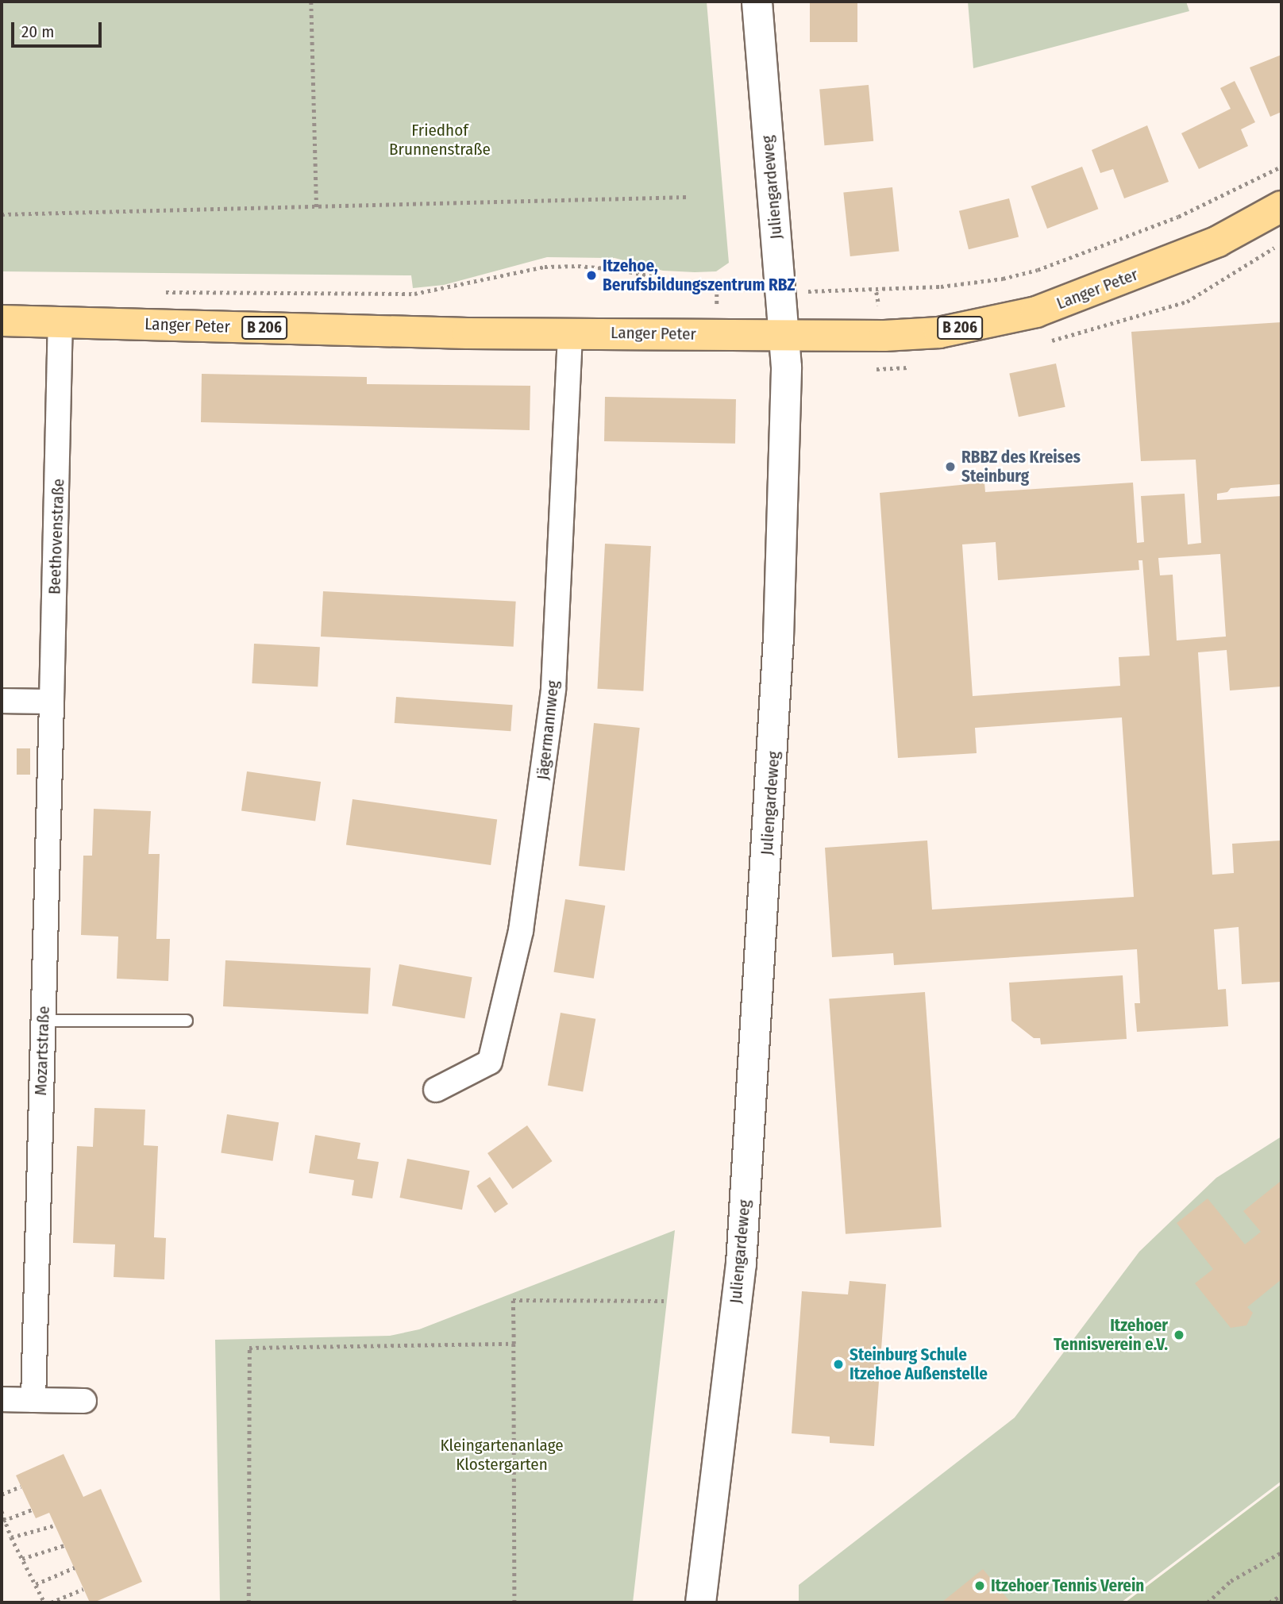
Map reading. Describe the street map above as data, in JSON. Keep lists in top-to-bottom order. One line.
{"streets":{"main road":["Langer Peter","B 206"],"street":["Juliengardeweg","Beethovenstraße","Jägermannweg","Mozartstraße"]},"crossings":[["Juliengardeweg","Langer Peter"],["Langer Peter","Beethovenstraße"],["Langer Peter","Jägermannweg"],["Beethovenstraße","Mozartstraße"]],"parks":["Friedhof Brunnenstraße","Kleingartenanlage Klostergarten"],"places":["Itzehoe, Berufsbildungszentrum RBZ","RBBZ des Kreises Steinburg","Itzehoer Tennisverein e.V.","Steinburg Schule Itzehoe Außenstelle","Itzehoer Tennis Verein"],"scale_bar":"20 m"}
